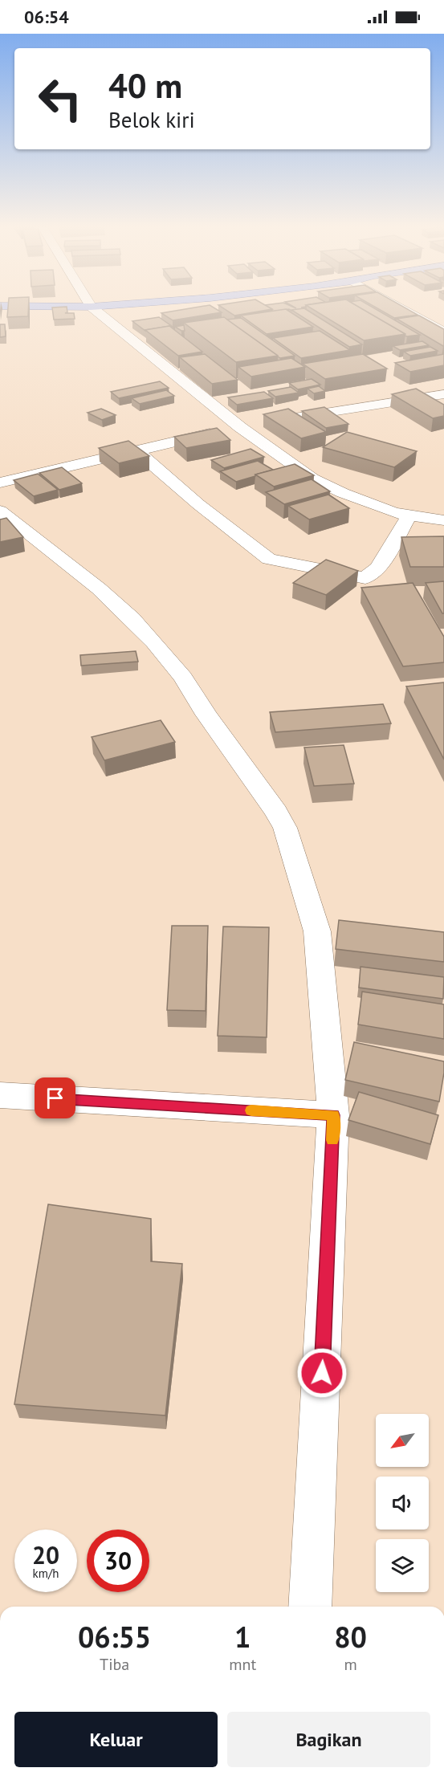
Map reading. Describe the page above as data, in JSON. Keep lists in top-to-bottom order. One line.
{"north":"bottom left","page":{"status":"06:54","turn":["40 m","Belok kiri"],"speed":"20 km/h","limit":"30","eta":["06:55","Tiba","1","mnt","80","m"],"buttons":["Keluar","Bagikan"]}}
